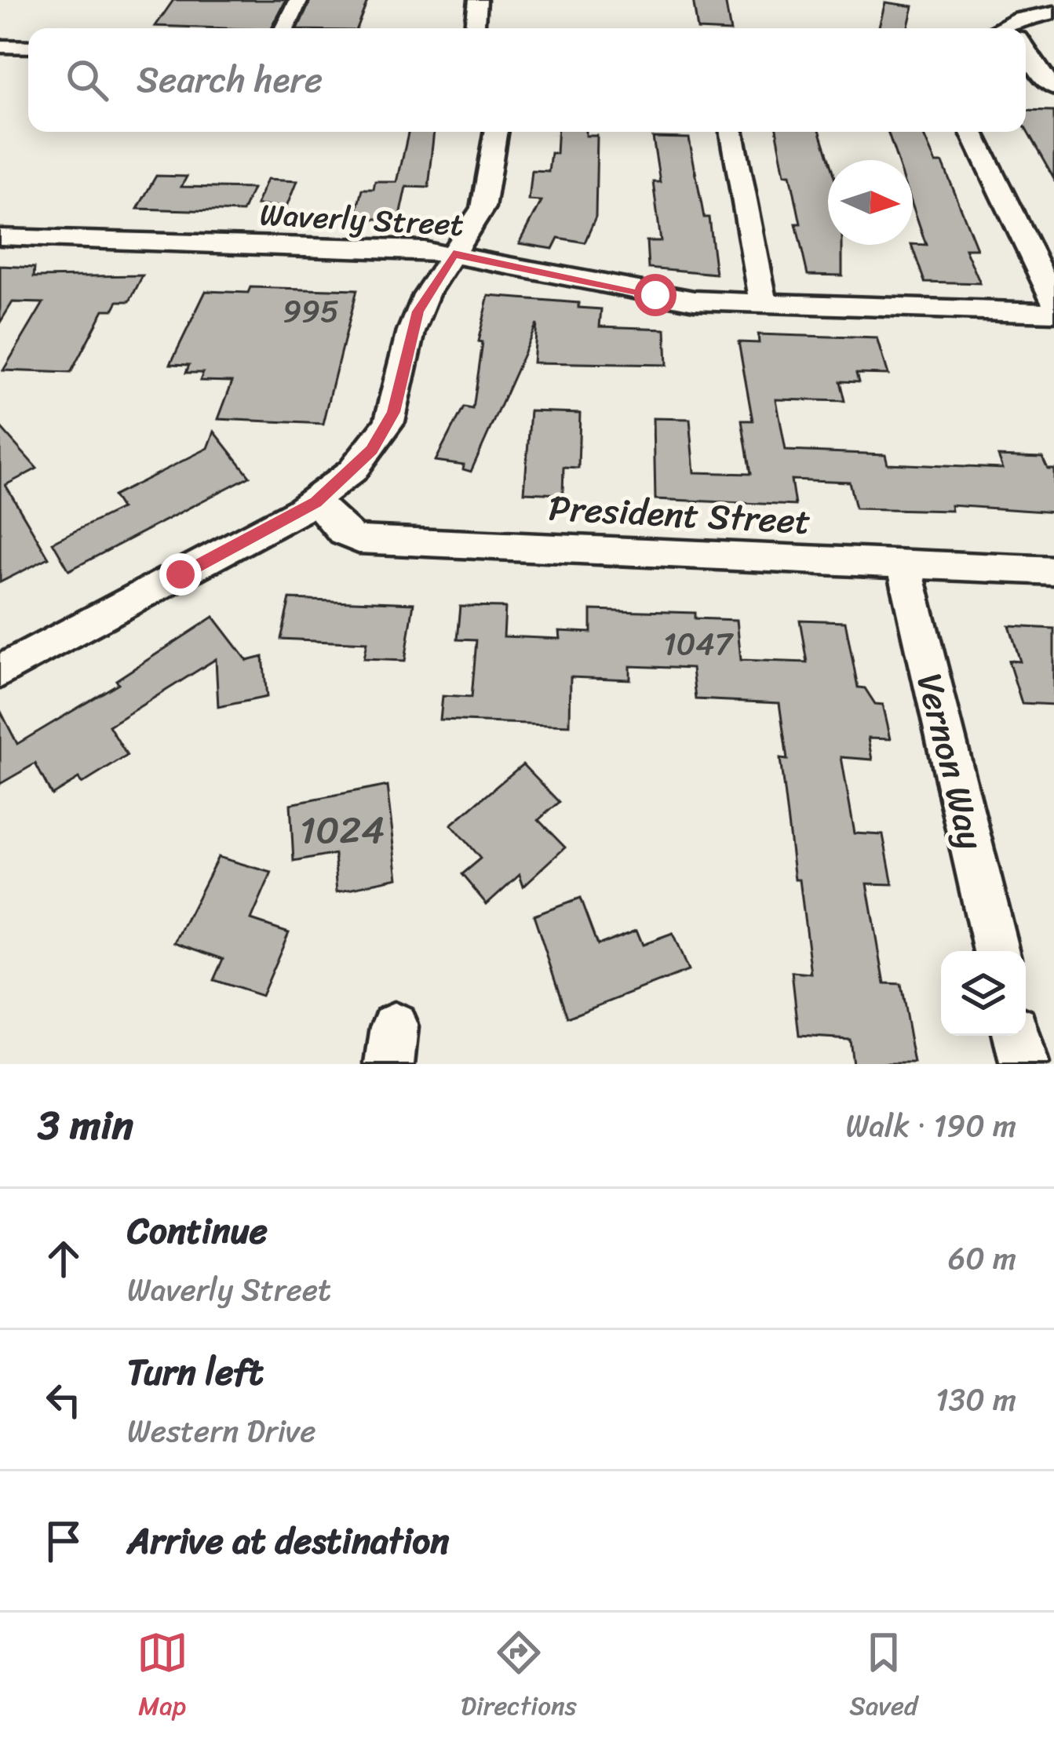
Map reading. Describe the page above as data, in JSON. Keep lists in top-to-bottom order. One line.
{"streets":{"street":["Waverly Street","President Street","Vernon Way"]},"crossings":[["President Street","Vernon Way"]],"house_numbers":["995","1047","1024"],"north":"right","page":{"search":"Search here","heading":["3 min","Walk · 190 m"],"list":[["Continue","Waverly Street","60 m"],["Turn left","Western Drive","130 m"],"Arrive at destination"],"nav":["Map","Directions","Saved"]}}
